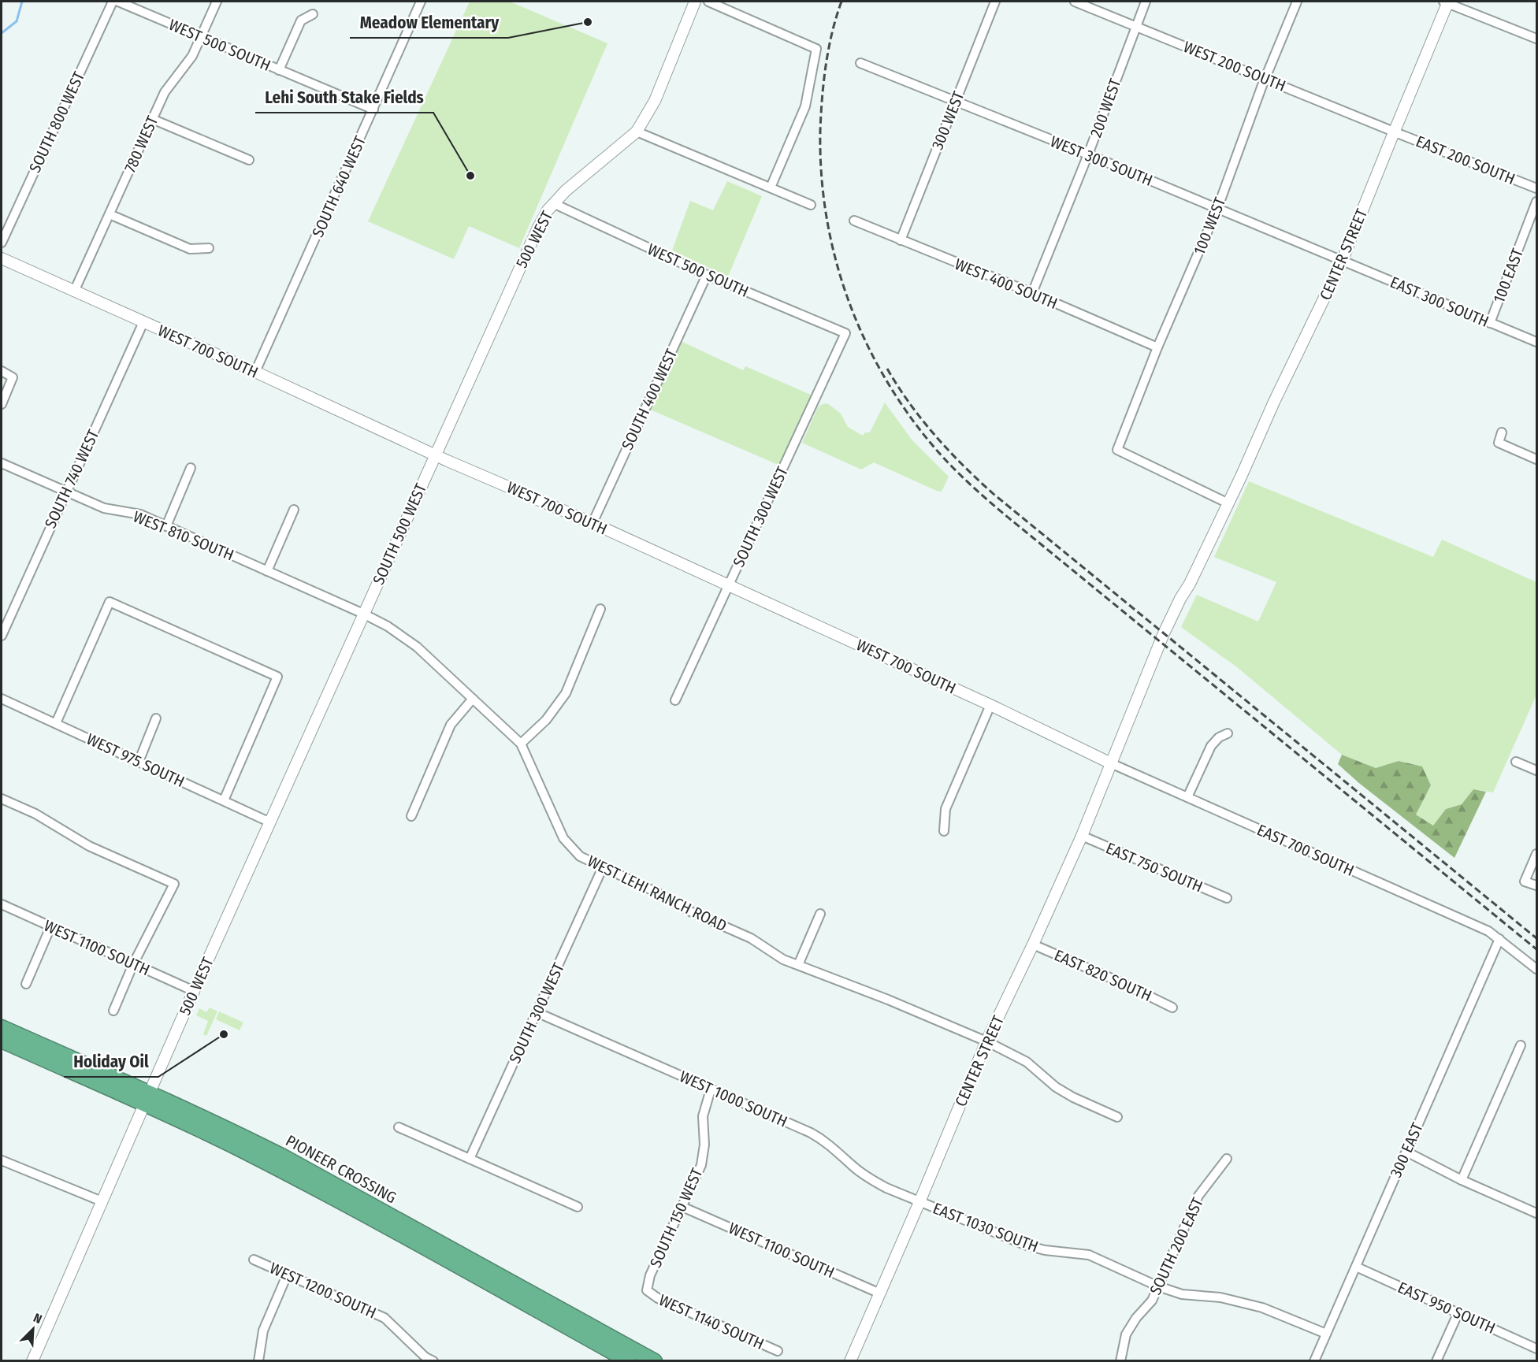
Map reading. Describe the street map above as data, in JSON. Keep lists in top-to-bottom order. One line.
{"streets":{"highway":["PIONEER CROSSING"],"street":["WEST 500 SOUTH","WEST 200 SOUTH","200 WEST","300 WEST","SOUTH 800 WEST","780 WEST","EAST 200 SOUTH","WEST 300 SOUTH","SOUTH 640 WEST","100 WEST","500 WEST","CENTER STREET","100 EAST","WEST 400 SOUTH","EAST 300 SOUTH","WEST 700 SOUTH","SOUTH 400 WEST","SOUTH 740 WEST","SOUTH 300 WEST","SOUTH 500 WEST","WEST 810 SOUTH","WEST 975 SOUTH","EAST 700 SOUTH","EAST 750 SOUTH","WEST LEHI RANCH ROAD","WEST 1100 SOUTH","EAST 820 SOUTH","WEST 1000 SOUTH","300 EAST","SOUTH 150 WEST","EAST 1030 SOUTH","SOUTH 200 EAST","WEST 1200 SOUTH","EAST 950 SOUTH","WEST 1140 SOUTH"]},"crossings":[["WEST 500 SOUTH","780 WEST"],["WEST 500 SOUTH","SOUTH 640 WEST"],["WEST 500 SOUTH","500 WEST"],["WEST 500 SOUTH","SOUTH 400 WEST"],["WEST 500 SOUTH","SOUTH 300 WEST"],["WEST 200 SOUTH","200 WEST"],["WEST 200 SOUTH","EAST 200 SOUTH"],["WEST 200 SOUTH","100 WEST"],["WEST 200 SOUTH","CENTER STREET"],["200 WEST","WEST 300 SOUTH"],["200 WEST","WEST 400 SOUTH"],["300 WEST","WEST 300 SOUTH"],["300 WEST","WEST 400 SOUTH"],["780 WEST","WEST 700 SOUTH"],["EAST 200 SOUTH","CENTER STREET"],["WEST 300 SOUTH","100 WEST"],["WEST 300 SOUTH","CENTER STREET"],["WEST 300 SOUTH","EAST 300 SOUTH"],["SOUTH 640 WEST","WEST 700 SOUTH"],["100 WEST","CENTER STREET"],["100 WEST","WEST 400 SOUTH"],["500 WEST","WEST 700 SOUTH"],["500 WEST","SOUTH 500 WEST"],["500 WEST","WEST 810 SOUTH"],["500 WEST","WEST 975 SOUTH"],["500 WEST","WEST LEHI RANCH ROAD"],["500 WEST","WEST 1100 SOUTH"],["500 WEST","PIONEER CROSSING"],["CENTER STREET","EAST 300 SOUTH"],["CENTER STREET","WEST 700 SOUTH"],["CENTER STREET","EAST 700 SOUTH"],["CENTER STREET","EAST 750 SOUTH"],["CENTER STREET","WEST LEHI RANCH ROAD"],["CENTER STREET","WEST 1100 SOUTH"],["CENTER STREET","EAST 820 SOUTH"],["CENTER STREET","WEST 1000 SOUTH"],["CENTER STREET","EAST 1030 SOUTH"],["100 EAST","EAST 300 SOUTH"],["WEST 700 SOUTH","SOUTH 400 WEST"],["WEST 700 SOUTH","SOUTH 740 WEST"],["WEST 700 SOUTH","SOUTH 300 WEST"],["WEST 700 SOUTH","SOUTH 500 WEST"],["WEST 700 SOUTH","EAST 700 SOUTH"],["SOUTH 740 WEST","WEST 810 SOUTH"],["SOUTH 300 WEST","WEST LEHI RANCH ROAD"],["SOUTH 300 WEST","WEST 1000 SOUTH"],["SOUTH 500 WEST","WEST 810 SOUTH"],["SOUTH 500 WEST","WEST LEHI RANCH ROAD"],["WEST 810 SOUTH","WEST LEHI RANCH ROAD"],["EAST 700 SOUTH","300 EAST"],["WEST 1100 SOUTH","SOUTH 150 WEST"],["WEST 1000 SOUTH","SOUTH 150 WEST"],["WEST 1000 SOUTH","EAST 1030 SOUTH"],["300 EAST","EAST 1030 SOUTH"],["300 EAST","EAST 950 SOUTH"],["SOUTH 150 WEST","WEST 1140 SOUTH"],["EAST 1030 SOUTH","SOUTH 200 EAST"]],"places":["Meadow Elementary","Lehi South Stake Fields","Holiday Oil"],"north":"top right"}
